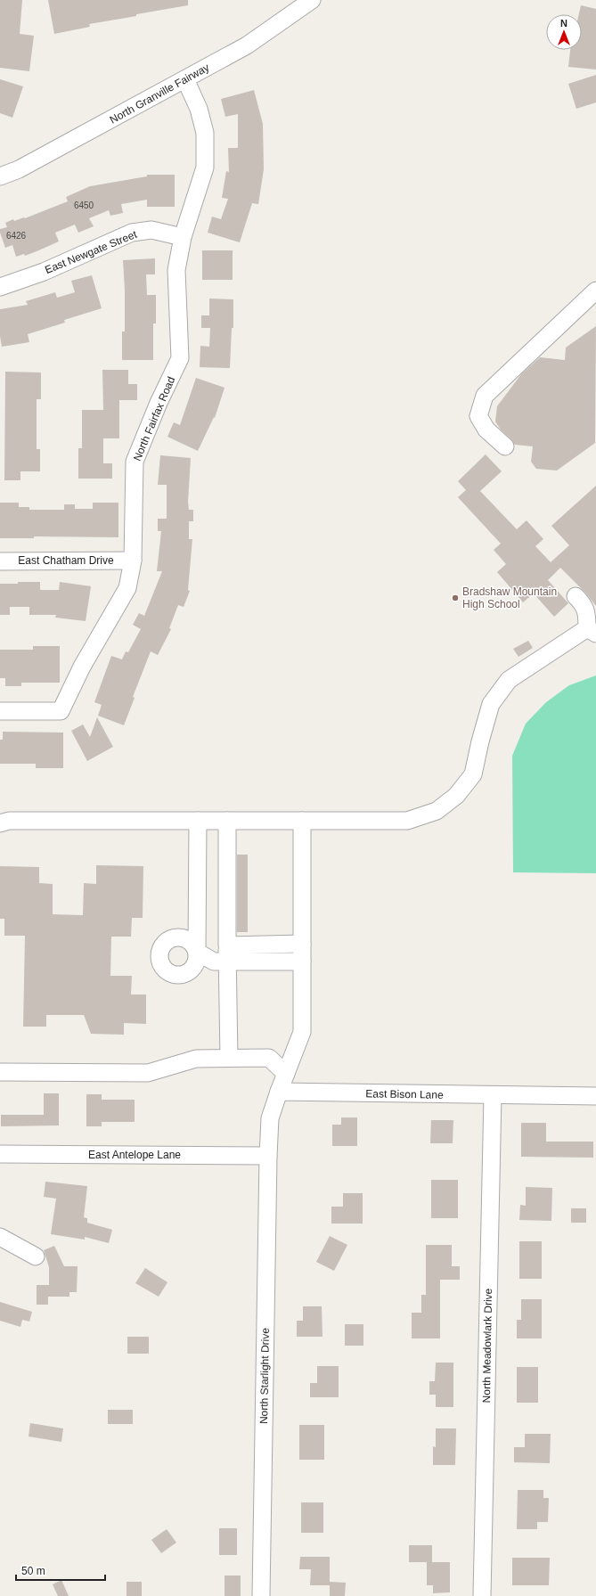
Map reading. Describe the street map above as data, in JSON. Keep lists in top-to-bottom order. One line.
{"streets":{"street":["North Granville Fairway","East Newgate Street","North Fairfax Road","East Chatham Drive","East Bison Lane","East Antelope Lane","North Meadowlark Drive","North Starlight Drive"]},"crossings":[["North Granville Fairway","North Fairfax Road"],["East Newgate Street","North Fairfax Road"],["North Fairfax Road","East Chatham Drive"],["East Bison Lane","North Meadowlark Drive"],["East Antelope Lane","North Starlight Drive"]],"places":["Bradshaw Mountain High School"],"house_numbers":["6450","6426"],"scale_bar":"50 m","north":"top"}
